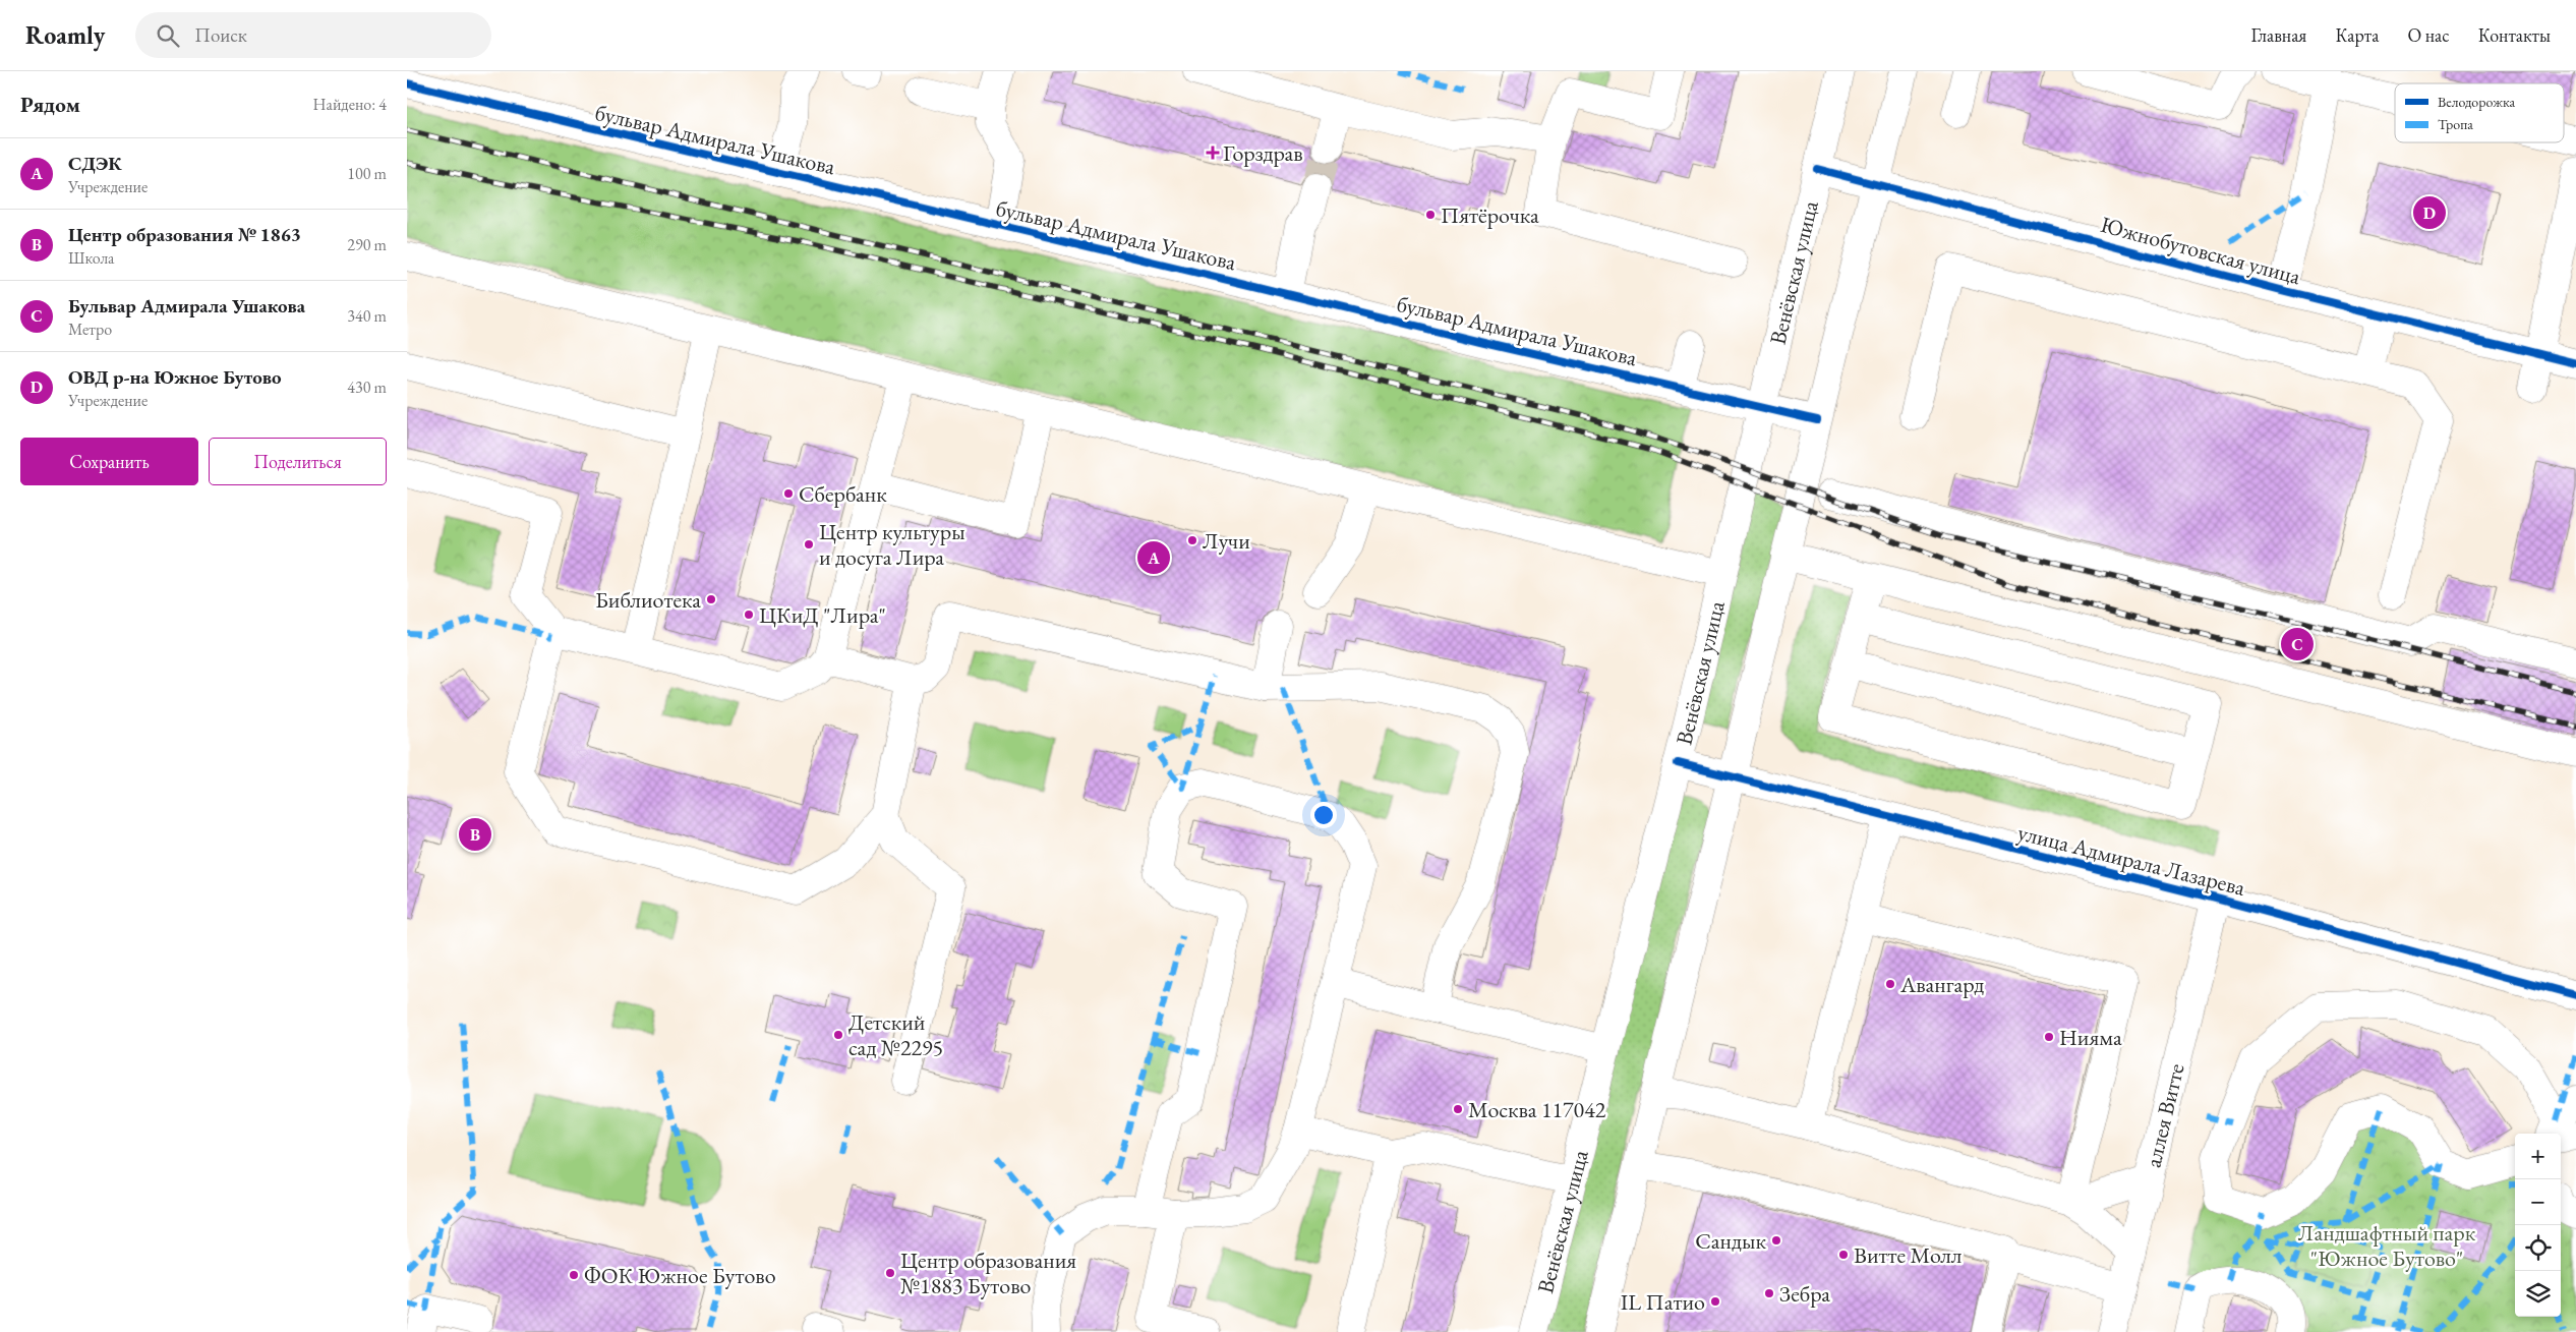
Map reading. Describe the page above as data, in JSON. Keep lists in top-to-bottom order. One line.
{"streets":{"street":["бульвар Адмирала Ушакова","Южнобутовская улица","Венёвская улица","улица Адмирала Лазарева","аллея Витте"]},"crossings":[["бульвар Адмирала Ушакова","Венёвская улица"],["Южнобутовская улица","Венёвская улица"],["Венёвская улица","улица Адмирала Лазарева"],["улица Адмирала Лазарева","аллея Витте"]],"parks":["Ландшафтный парк \"Южное Бутово\""],"places":{"health":["Горздрав"],"other":["Пятёрочка","Сбербанк","Лучи","Центр культуры и досуга Лира","Библиотека","ЦКиД \"Лира\"","Авангард","Детский сад №2295","Нияма","Москва 117042","Сандык","Витте Молл","Центр образования №1883 Бутово","ФОК Южное Бутово","Зебра","IL Патио"]},"legend":["Велодорожка","Тропа"],"page":{"header":"Roamly","search":"Поиск","nav":["Главная","Карта","О нас","Контакты"],"heading":["Рядом","Найдено: 4"],"list":[{"mark":"A","name":"СДЭК","note":"Учреждение","value":"100 m"},{"mark":"B","name":"Центр образования № 1863","note":"Школа","value":"290 m"},{"mark":"C","name":"Бульвар Адмирала Ушакова","note":"Метро","value":"340 m"},{"mark":"D","name":"ОВД р-на Южное Бутово","note":"Учреждение","value":"430 m"}],"pins":["D","A","C","B"],"buttons":["Сохранить","Поделиться"],"map_buttons":["+","−"]}}
